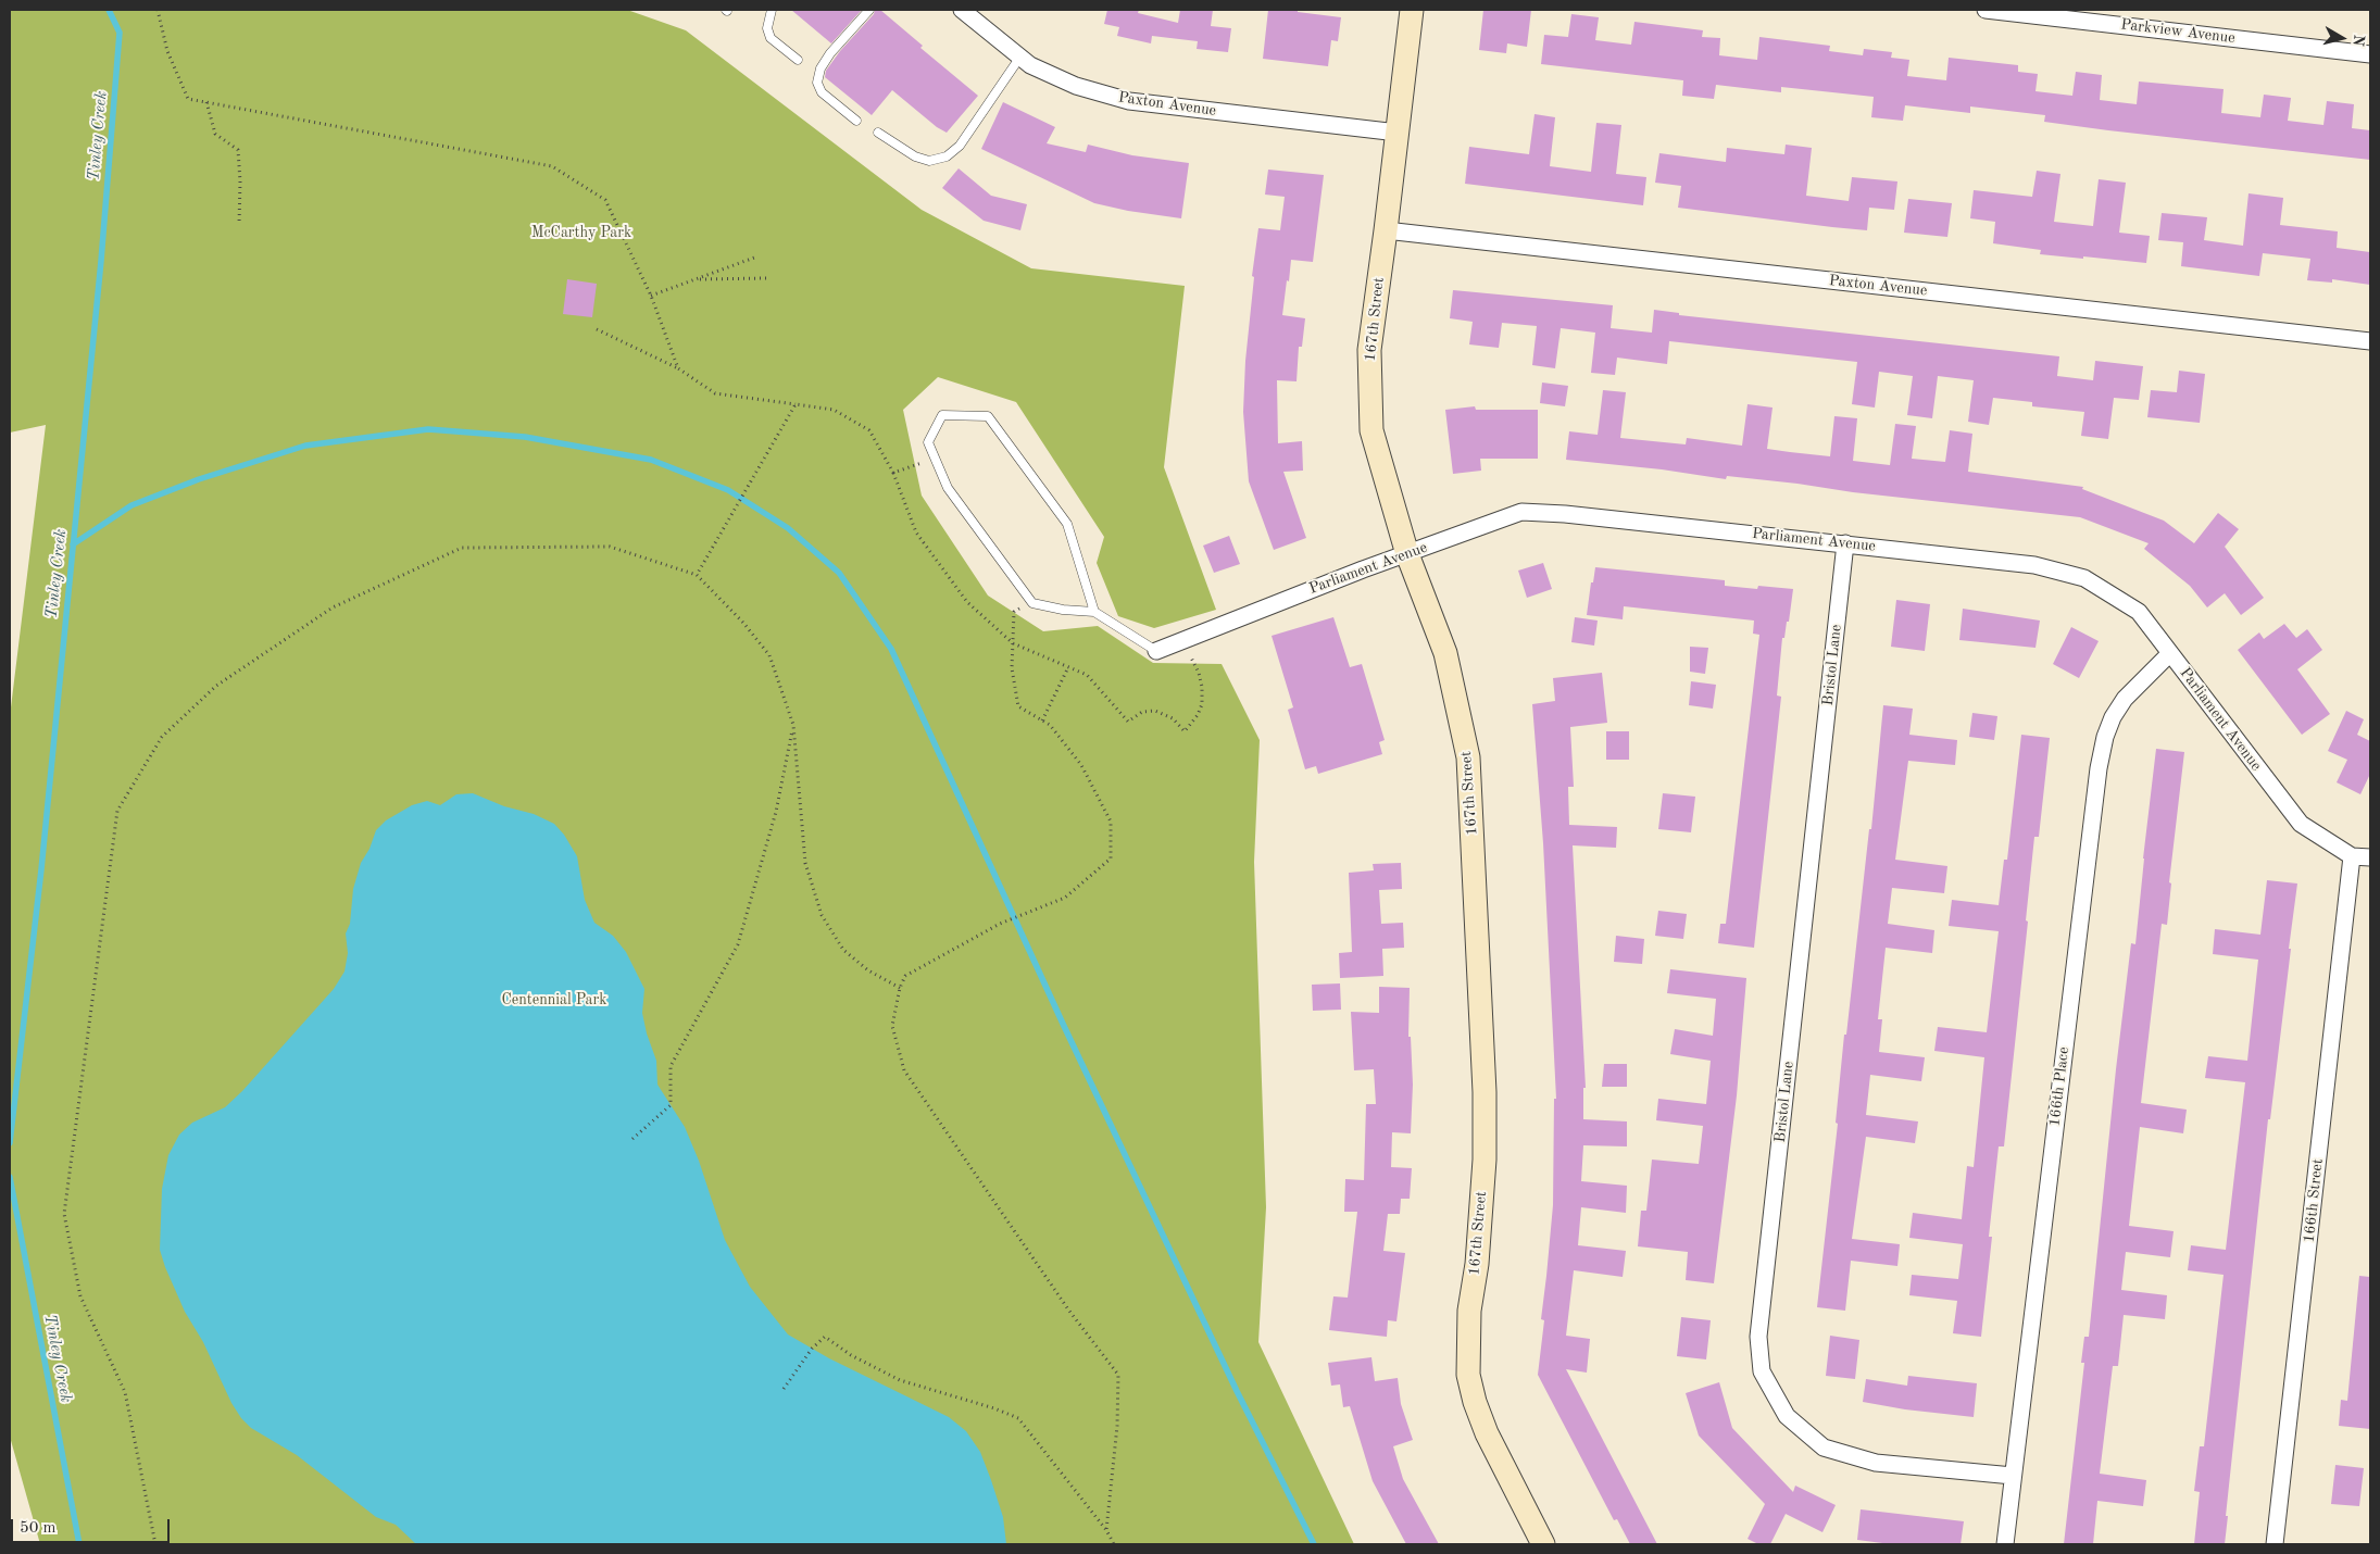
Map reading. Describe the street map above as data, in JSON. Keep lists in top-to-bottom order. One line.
{"streets":{"street":["Parkview Avenue","Paxton Avenue","167th Street","Parliament Avenue","Bristol Lane","166th Place","166th Street"]},"crossings":[["Paxton Avenue","167th Street"],["167th Street","Parliament Avenue"],["Parliament Avenue","Bristol Lane"],["Parliament Avenue","166th Place"],["Parliament Avenue","166th Street"],["Bristol Lane","166th Place"]],"water":["Tinley Creek"],"parks":["McCarthy Park","Centennial Park"],"scale_bar":"50 m","north":"right"}
